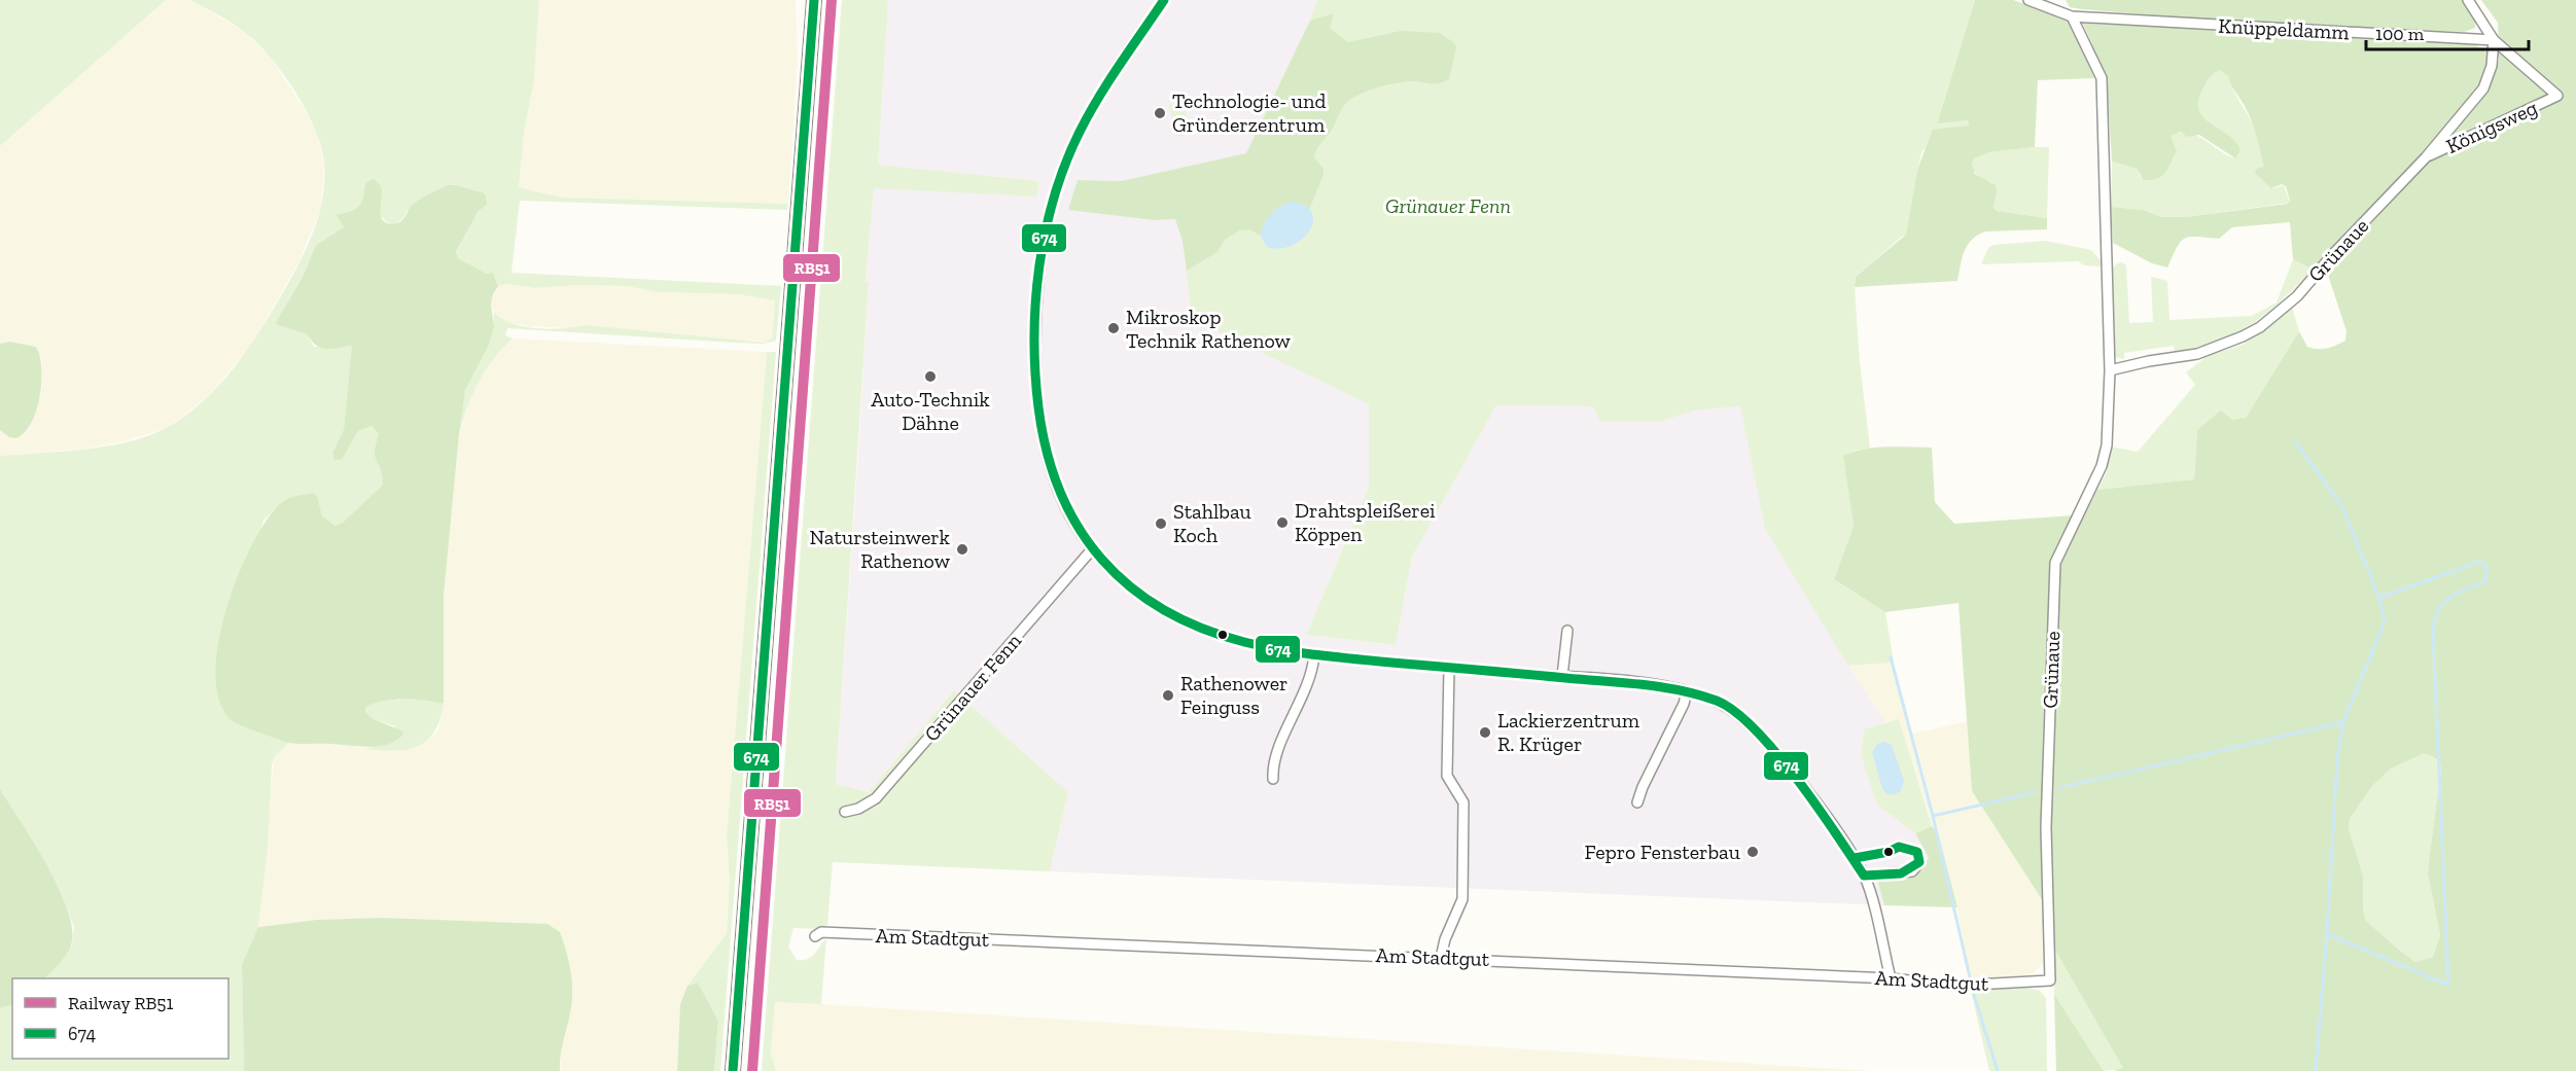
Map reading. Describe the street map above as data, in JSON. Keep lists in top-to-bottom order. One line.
{"streets":{"street":["Knüppeldamm","Königsweg","Grünaue","Grünauer Fenn","Am Stadtgut"]},"crossings":[["Knüppeldamm","Königsweg"],["Knüppeldamm","Grünaue"],["Königsweg","Grünaue"],["Grünaue","Am Stadtgut"]],"parks":["Grünauer Fenn"],"places":["Technologie- und Gründerzentrum","Mikroskop Technik Rathenow","Auto-Technik Dähne","Drahtspleißerei Köppen","Stahlbau Koch","Natursteinwerk Rathenow","Rathenower Feinguss","Lackierzentrum R. Krüger","Fepro Fensterbau"],"lines":["rail line RB51","transit line 674"],"legend":["Railway RB51","674"],"scale_bar":"100 m"}
